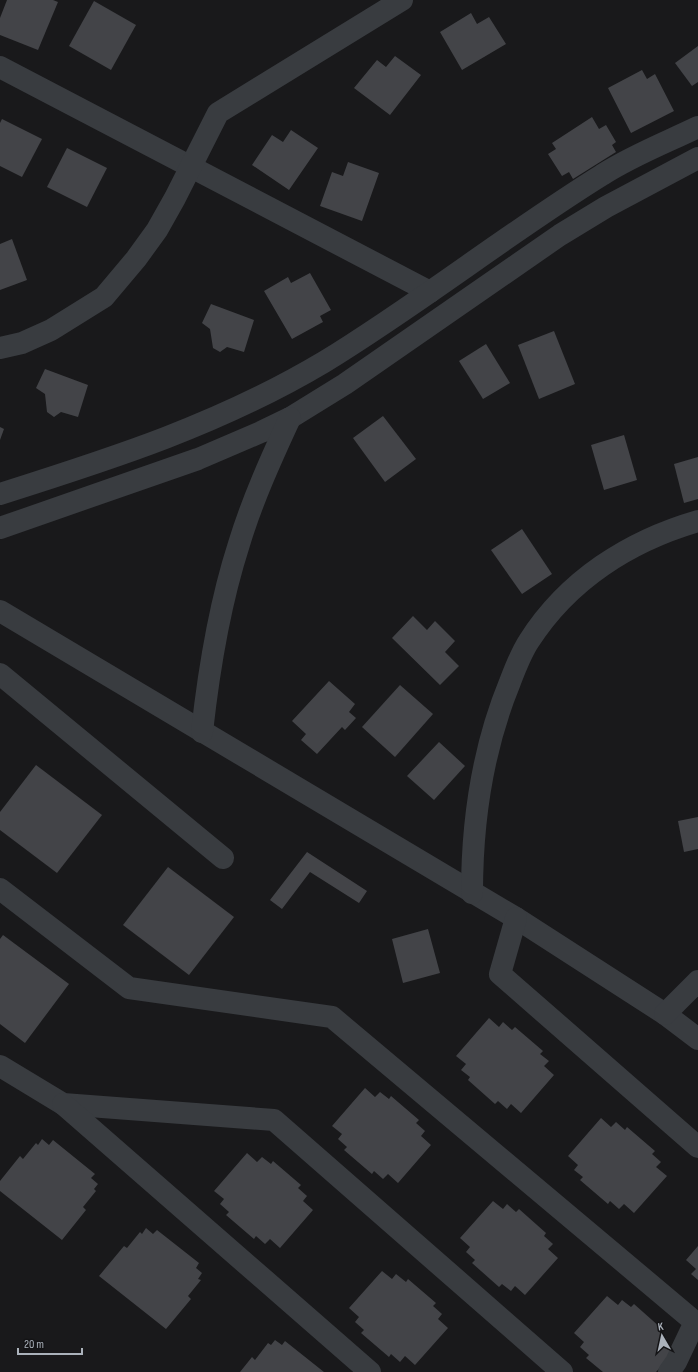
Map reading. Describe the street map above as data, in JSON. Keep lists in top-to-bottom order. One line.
{"scale_bar":"20 m","north":"top"}
